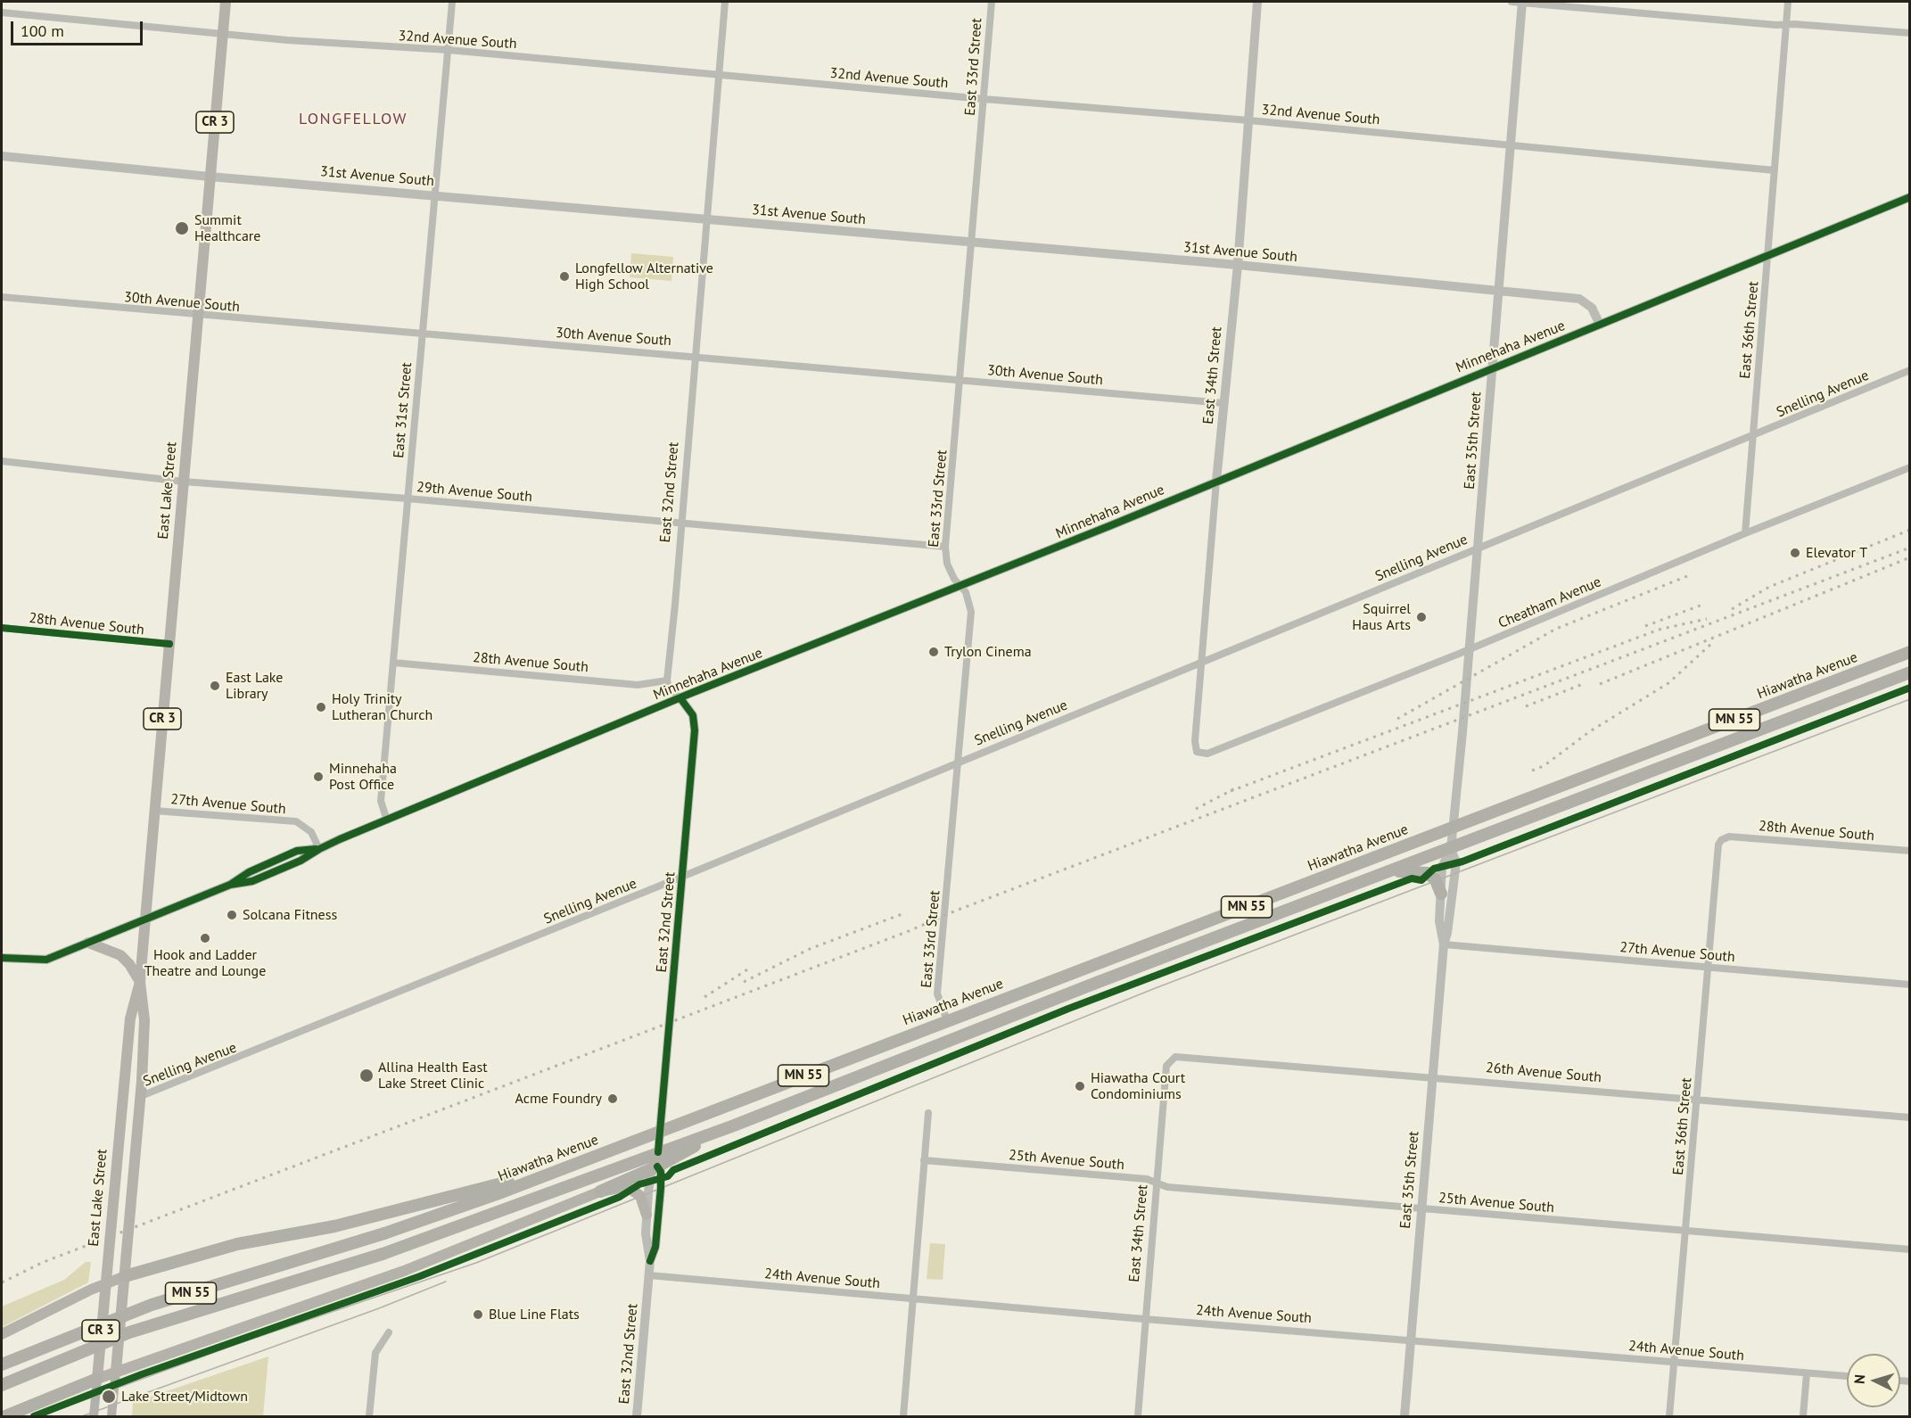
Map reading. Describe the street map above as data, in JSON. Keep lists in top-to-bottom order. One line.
{"streets":{"highway":["Hiawatha Avenue","MN 55"],"main road":["CR 3","Minnehaha Avenue","East Lake Street"],"street":["32nd Avenue South","East 33rd Street","31st Avenue South","30th Avenue South","East 36th Street","East 34th Street","Snelling Avenue","East 31st Street","East 35th Street","29th Avenue South","East 32nd Street","Cheatham Avenue","28th Avenue South","27th Avenue South","26th Avenue South","25th Avenue South","24th Avenue South"]},"crossings":[["32nd Avenue South","East 33rd Street"],["32nd Avenue South","East 36th Street"],["32nd Avenue South","East 34th Street"],["32nd Avenue South","East 31st Street"],["32nd Avenue South","East 35th Street"],["32nd Avenue South","East Lake Street"],["32nd Avenue South","East 32nd Street"],["East 33rd Street","31st Avenue South"],["East 33rd Street","30th Avenue South"],["East 33rd Street","Minnehaha Avenue"],["East 33rd Street","Snelling Avenue"],["East 33rd Street","29th Avenue South"],["East 33rd Street","Hiawatha Avenue"],["31st Avenue South","Minnehaha Avenue"],["31st Avenue South","East 34th Street"],["31st Avenue South","East 31st Street"],["31st Avenue South","East 35th Street"],["31st Avenue South","East Lake Street"],["31st Avenue South","East 32nd Street"],["30th Avenue South","East 34th Street"],["30th Avenue South","East 31st Street"],["30th Avenue South","East Lake Street"],["30th Avenue South","East 32nd Street"],["East 36th Street","Minnehaha Avenue"],["East 36th Street","Snelling Avenue"],["East 36th Street","Cheatham Avenue"],["East 36th Street","28th Avenue South"],["East 36th Street","27th Avenue South"],["East 36th Street","26th Avenue South"],["East 36th Street","25th Avenue South"],["East 36th Street","24th Avenue South"],["Minnehaha Avenue","East 34th Street"],["Minnehaha Avenue","East 31st Street"],["Minnehaha Avenue","East 35th Street"],["Minnehaha Avenue","East Lake Street"],["Minnehaha Avenue","East 32nd Street"],["Minnehaha Avenue","27th Avenue South"],["East 34th Street","Snelling Avenue"],["East 34th Street","Cheatham Avenue"],["East 34th Street","26th Avenue South"],["East 34th Street","25th Avenue South"],["East 34th Street","24th Avenue South"],["Snelling Avenue","East 35th Street"],["Snelling Avenue","East Lake Street"],["Snelling Avenue","East 32nd Street"],["East 31st Street","29th Avenue South"],["East 31st Street","28th Avenue South"],["East 35th Street","Cheatham Avenue"],["East 35th Street","Hiawatha Avenue"],["East 35th Street","MN 55"],["East 35th Street","27th Avenue South"],["East 35th Street","26th Avenue South"],["East 35th Street","25th Avenue South"],["East 35th Street","24th Avenue South"],["East Lake Street","29th Avenue South"],["East Lake Street","28th Avenue South"],["East Lake Street","27th Avenue South"],["29th Avenue South","East 32nd Street"],["East 32nd Street","28th Avenue South"],["East 32nd Street","Hiawatha Avenue"],["East 32nd Street","MN 55"],["East 32nd Street","24th Avenue South"]],"districts":["LONGFELLOW"],"places":["Summit Healthcare","Longfellow Alternative High School","Elevator T","Squirrel Haus Arts","Trylon Cinema","East Lake Library","Holy Trinity Lutheran Church","Minnehaha Post Office","Solcana Fitness","Hook and Ladder Theatre and Lounge","Allina Health East Lake Street Clinic","Hiawatha Court Condominiums","Acme Foundry","Blue Line Flats","Lake Street/Midtown"],"scale_bar":"100 m","north":"left"}
